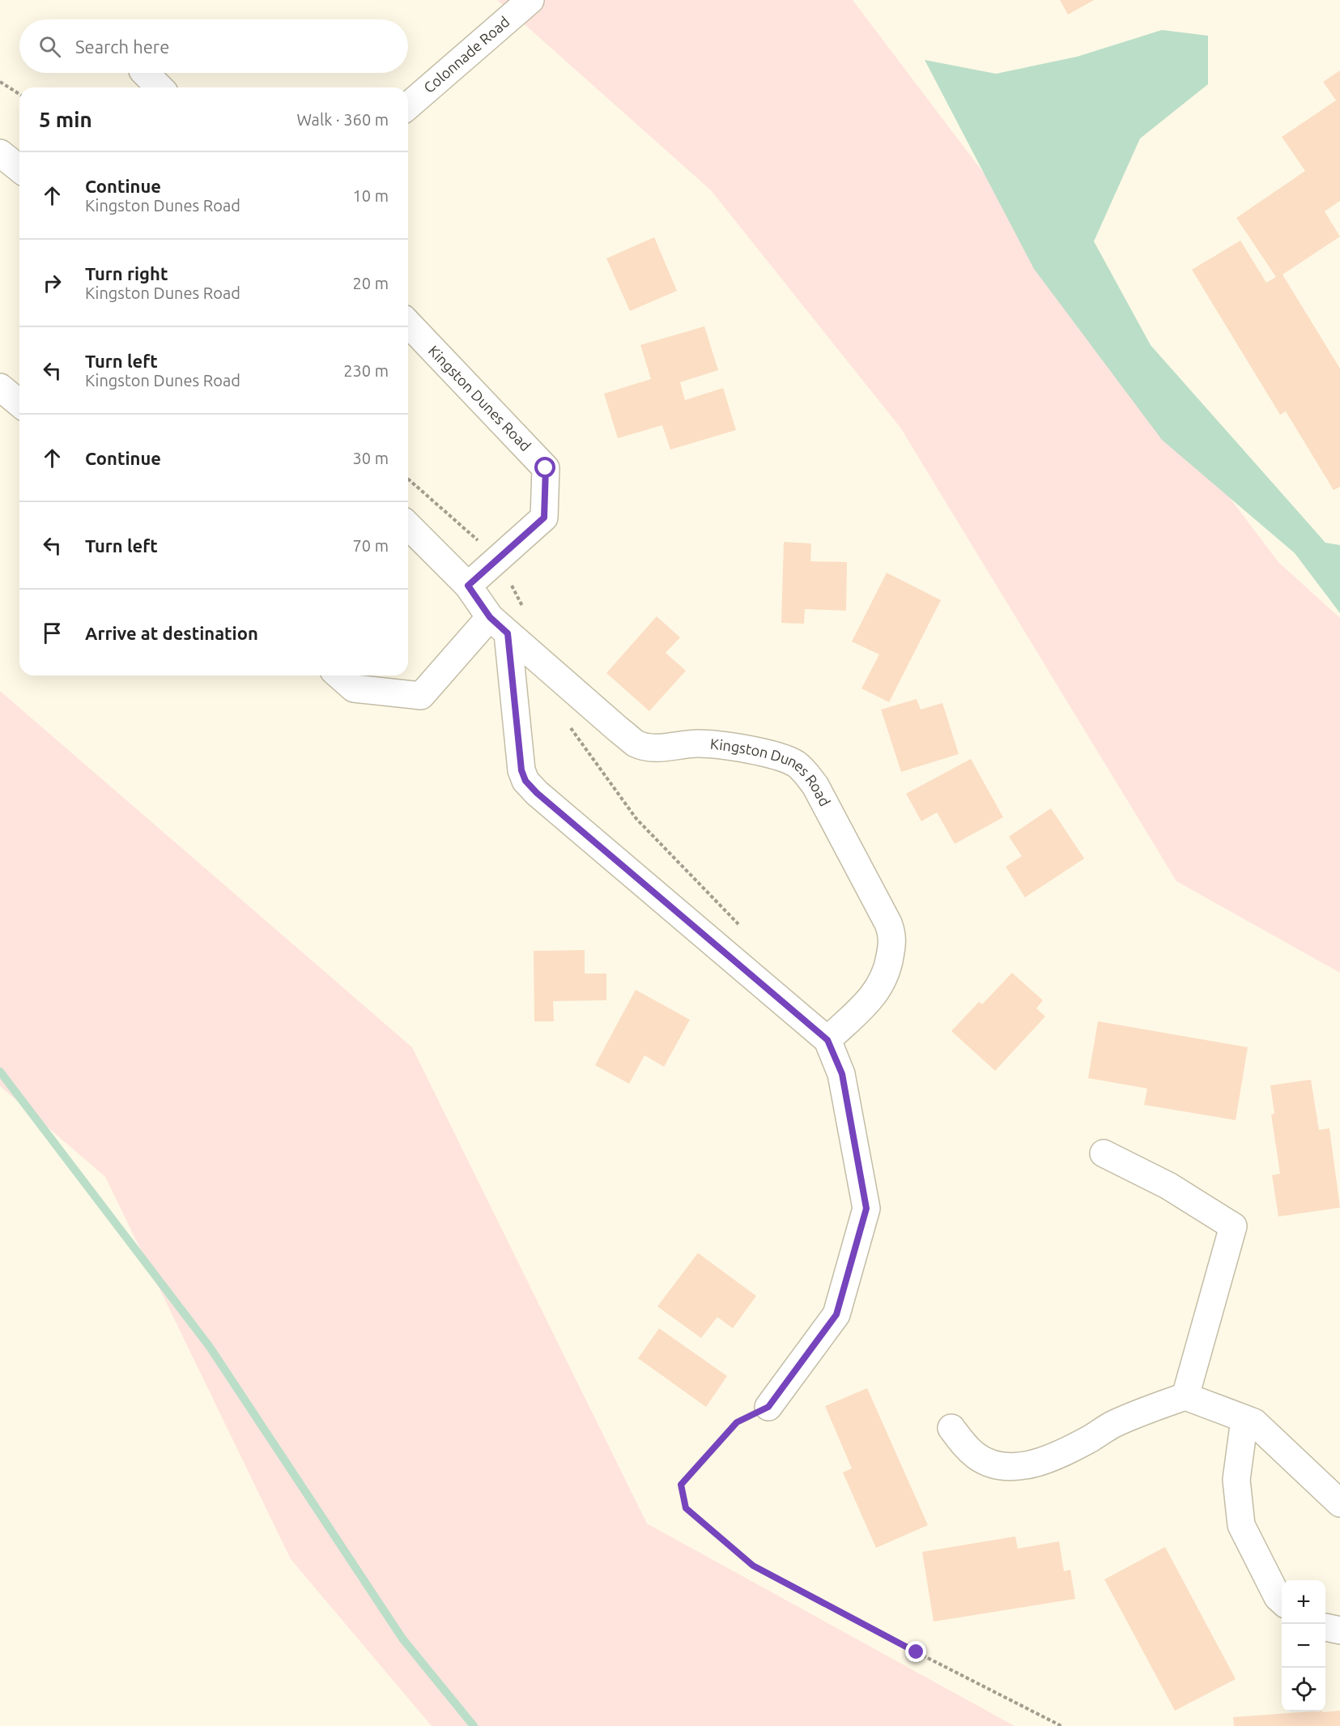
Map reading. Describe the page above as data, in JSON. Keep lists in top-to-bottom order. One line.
{"streets":{"street":["Colonnade Road","Kingston Dunes Road"]},"page":{"search":"Search here","heading":["5 min","Walk · 360 m"],"list":[["Continue","Kingston Dunes Road","10 m"],["Turn right","Kingston Dunes Road","20 m"],["Turn left","Kingston Dunes Road","230 m"],["Continue","30 m"],["Turn left","70 m"],"Arrive at destination"],"map_buttons":["+","−"]}}
